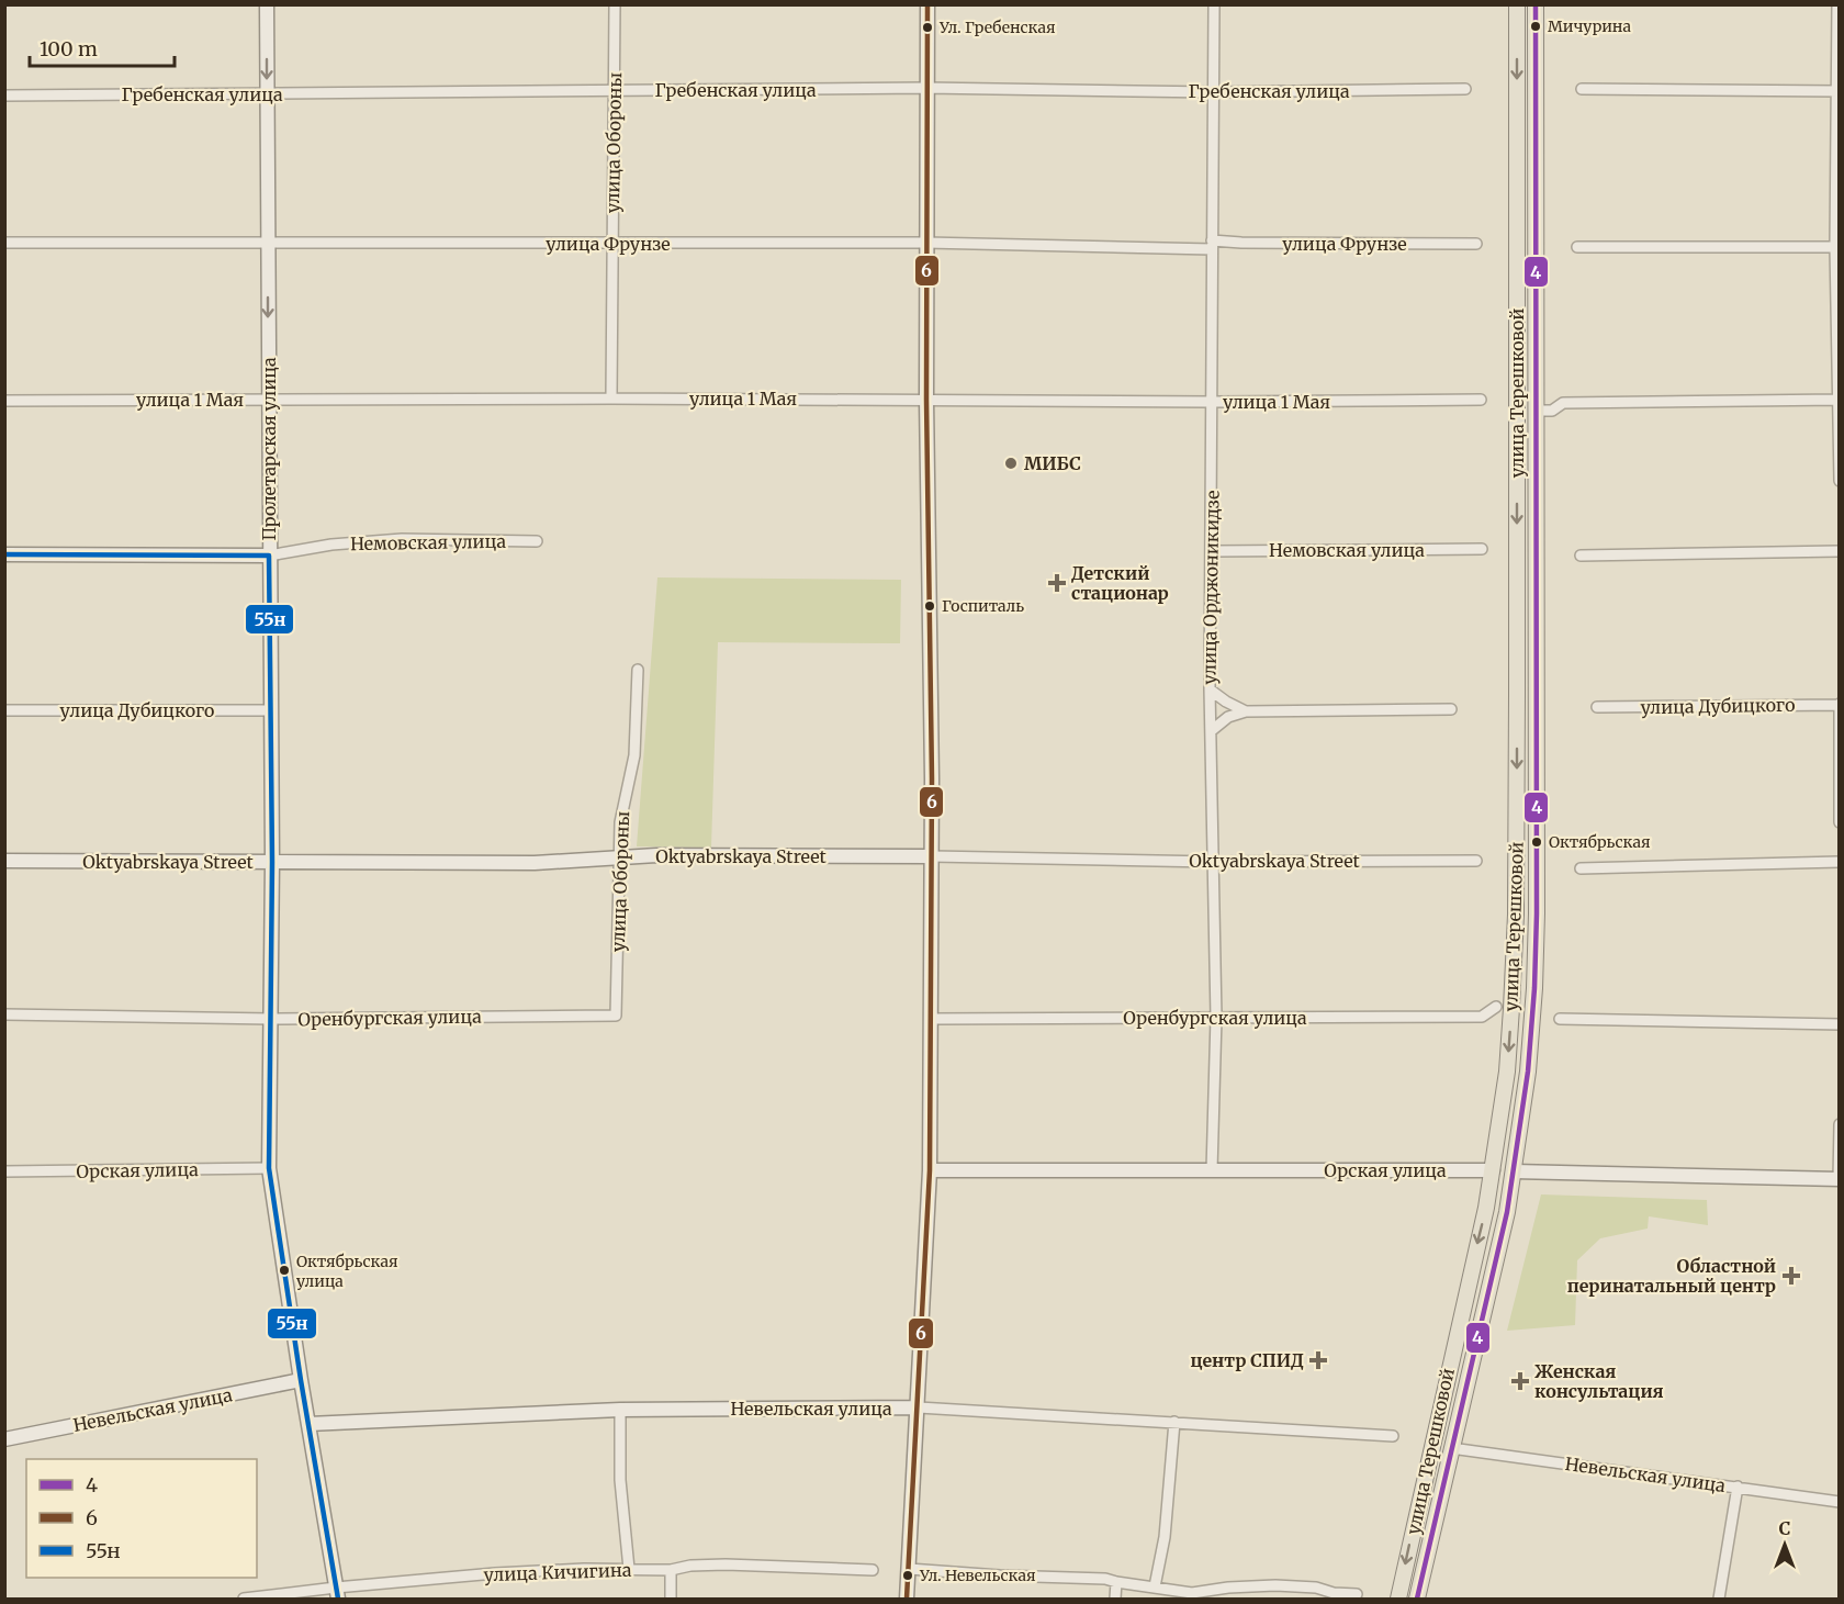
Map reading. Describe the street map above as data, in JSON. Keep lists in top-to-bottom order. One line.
{"streets":{"main road":["улица Терешковой","Пролетарская улица","Немовская улица","Oktyabrskaya Street","Орская улица","Невельская улица"],"street":["Гребенская улица","улица Обороны","улица Фрунзе","улица 1 Мая","улица Орджоникидзе","улица Дубицкого","Оренбургская улица","улица Кичигина"]},"crossings":[["Гребенская улица","улица Обороны"],["Гребенская улица","Пролетарская улица"],["Гребенская улица","улица Орджоникидзе"],["улица Обороны","улица Фрунзе"],["улица Обороны","улица 1 Мая"],["улица Обороны","Oktyabrskaya Street"],["улица Обороны","Оренбургская улица"],["улица Фрунзе","Пролетарская улица"],["улица Фрунзе","улица Орджоникидзе"],["улица Терешковой","Орская улица"],["улица Терешковой","Невельская улица"],["улица 1 Мая","Пролетарская улица"],["улица 1 Мая","улица Орджоникидзе"],["Пролетарская улица","Немовская улица"],["Пролетарская улица","улица Дубицкого"],["Пролетарская улица","Oktyabrskaya Street"],["Пролетарская улица","Оренбургская улица"],["Пролетарская улица","Орская улица"],["Пролетарская улица","Невельская улица"],["Пролетарская улица","улица Кичигина"],["Немовская улица","улица Орджоникидзе"],["улица Орджоникидзе","Oktyabrskaya Street"],["улица Орджоникидзе","Оренбургская улица"],["улица Орджоникидзе","Орская улица"]],"places":{"other":["Мичурина","Ул. Гребенская","МИБС","Госпиталь","Октябрьская","Октябрьская улица","Ул. Невельская"],"health":["Детский стационар","Областной перинатальный центр","центр СПИД","Женская консультация"]},"lines":["transit line 4","transit line 6","transit line 55н"],"legend":["4","6","55н"],"scale_bar":"100 m","north":"top"}
